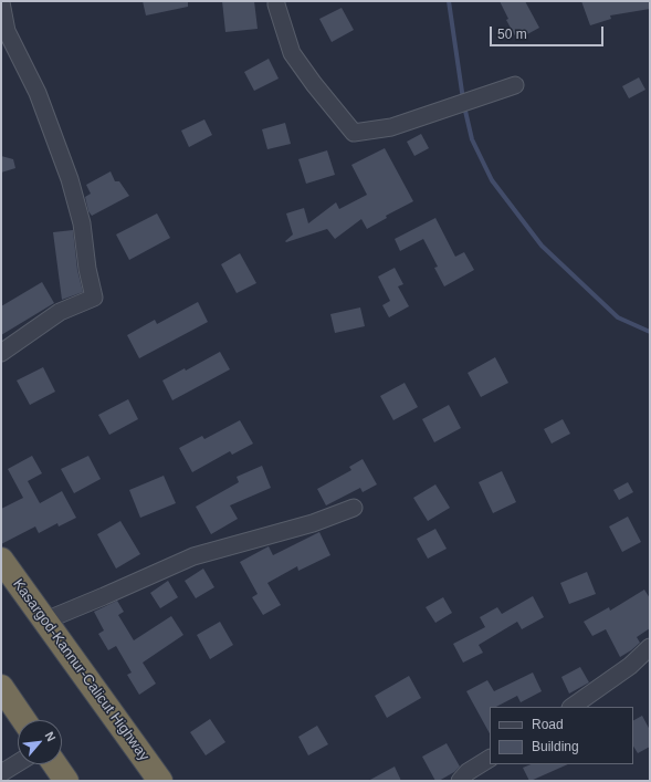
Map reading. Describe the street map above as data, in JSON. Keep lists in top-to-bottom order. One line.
{"streets":{"highway":["Kasargod-Kannur-Calicut Highway"]},"legend":["Road","Building"],"scale_bar":"50 m","north":"top right"}
